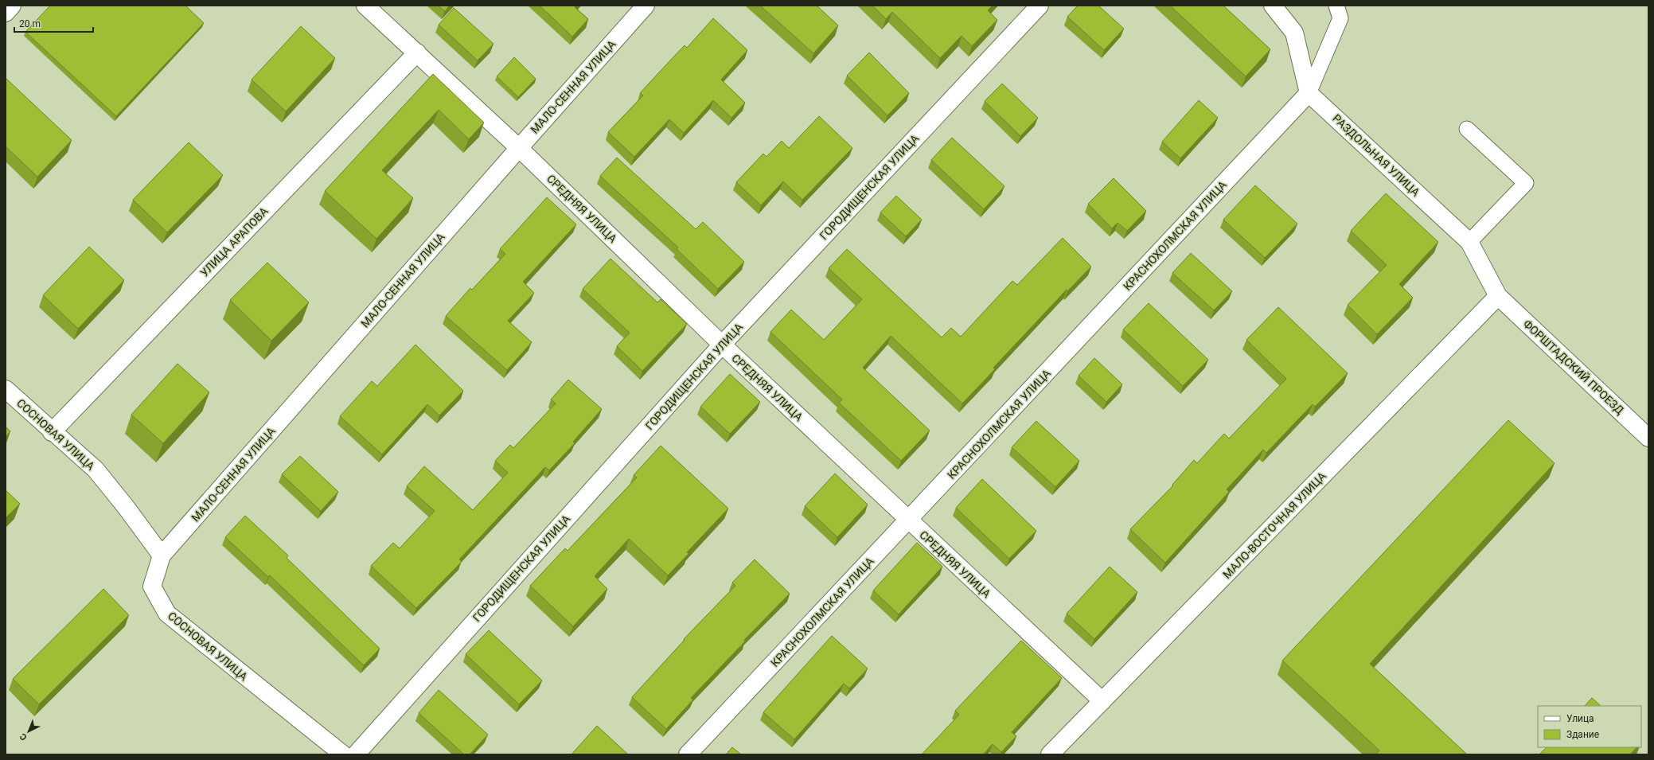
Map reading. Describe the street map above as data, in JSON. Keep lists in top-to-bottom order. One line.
{"streets":{"street":["МАЛО-СЕННАЯ УЛИЦА","РАЗДОЛЬНАЯ УЛИЦА","ГОРОДИЩЕНСКАЯ УЛИЦА","СРЕДНЯЯ УЛИЦА","КРАСНОХОЛМСКАЯ УЛИЦА","УЛИЦА АРАПОВА","ФОРШТАДСКИЙ ПРОЕЗД","СОСНОВАЯ УЛИЦА","МАЛО-ВОСТОЧНАЯ УЛИЦА"]},"crossings":[["МАЛО-СЕННАЯ УЛИЦА","СРЕДНЯЯ УЛИЦА"],["МАЛО-СЕННАЯ УЛИЦА","СОСНОВАЯ УЛИЦА"],["РАЗДОЛЬНАЯ УЛИЦА","КРАСНОХОЛМСКАЯ УЛИЦА"],["РАЗДОЛЬНАЯ УЛИЦА","ФОРШТАДСКИЙ ПРОЕЗД"],["РАЗДОЛЬНАЯ УЛИЦА","МАЛО-ВОСТОЧНАЯ УЛИЦА"],["ГОРОДИЩЕНСКАЯ УЛИЦА","СРЕДНЯЯ УЛИЦА"],["СРЕДНЯЯ УЛИЦА","КРАСНОХОЛМСКАЯ УЛИЦА"],["СРЕДНЯЯ УЛИЦА","УЛИЦА АРАПОВА"],["СРЕДНЯЯ УЛИЦА","МАЛО-ВОСТОЧНАЯ УЛИЦА"],["УЛИЦА АРАПОВА","СОСНОВАЯ УЛИЦА"],["ФОРШТАДСКИЙ ПРОЕЗД","МАЛО-ВОСТОЧНАЯ УЛИЦА"]],"legend":["Улица","Здание"],"scale_bar":"20 m","north":"bottom left"}
